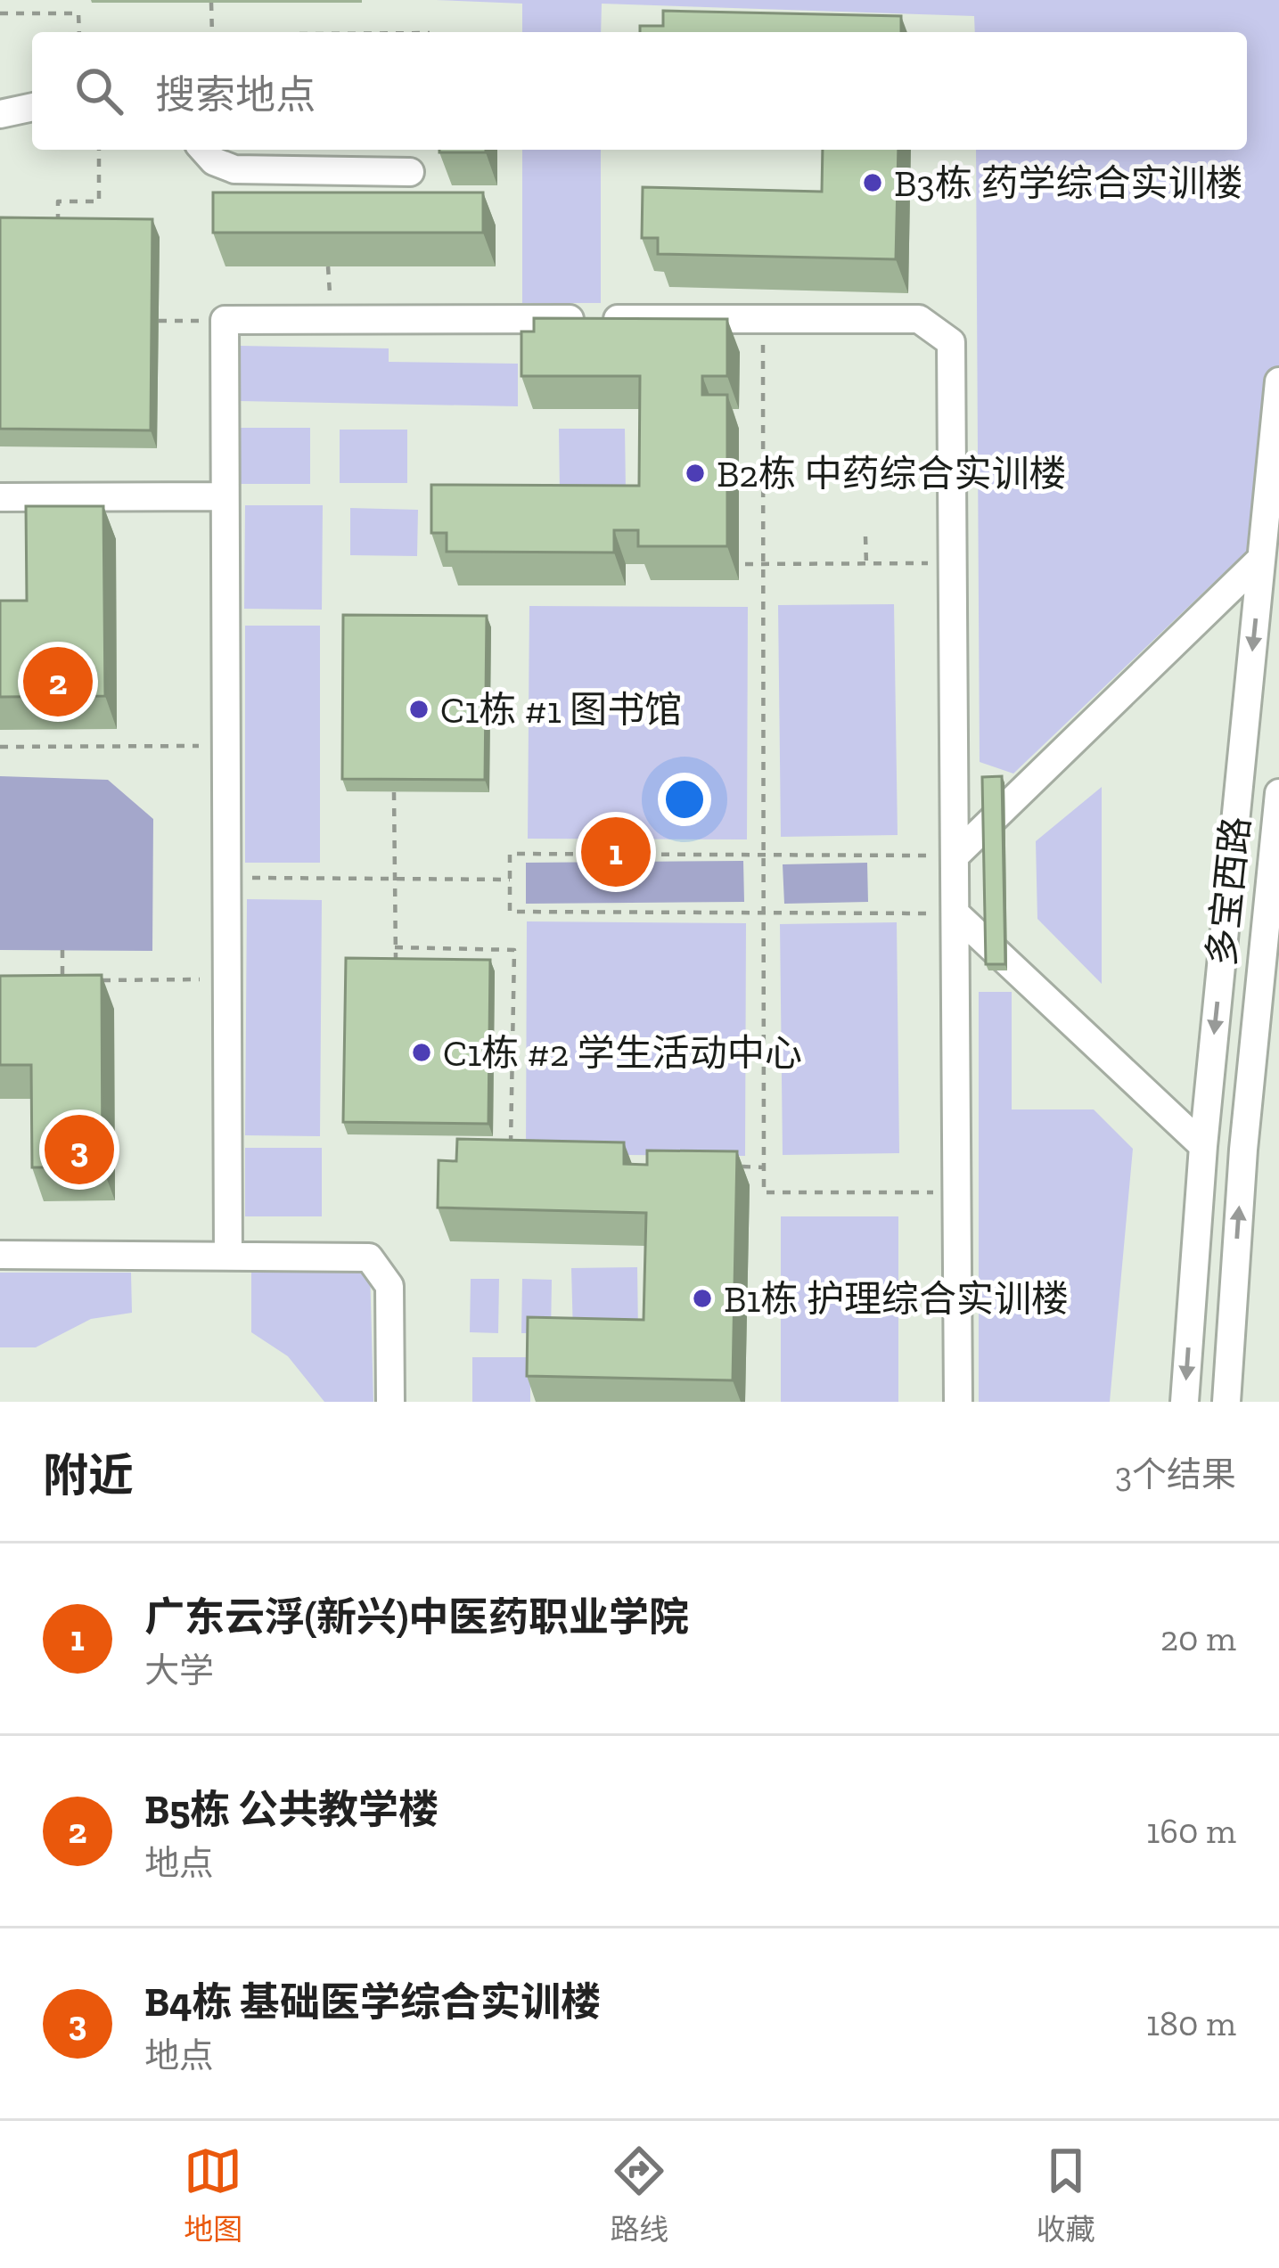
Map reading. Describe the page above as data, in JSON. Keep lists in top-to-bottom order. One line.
{"streets":{"street":["多宝西路"]},"places":["B3栋 药学综合实训楼","B2栋 中药综合实训楼","C1栋 #1 图书馆","C1栋 #2 学生活动中心","B1栋 护理综合实训楼"],"page":{"search":"搜索地点","pins":["2","1","3"],"heading":["附近","3个结果"],"list":[{"mark":"1","name":"广东云浮(新兴)中医药职业学院","note":"大学","value":"20 m"},{"mark":"2","name":"B5栋 公共教学楼","note":"地点","value":"160 m"},{"mark":"3","name":"B4栋 基础医学综合实训楼","note":"地点","value":"180 m"}],"nav":["地图","路线","收藏"]}}
